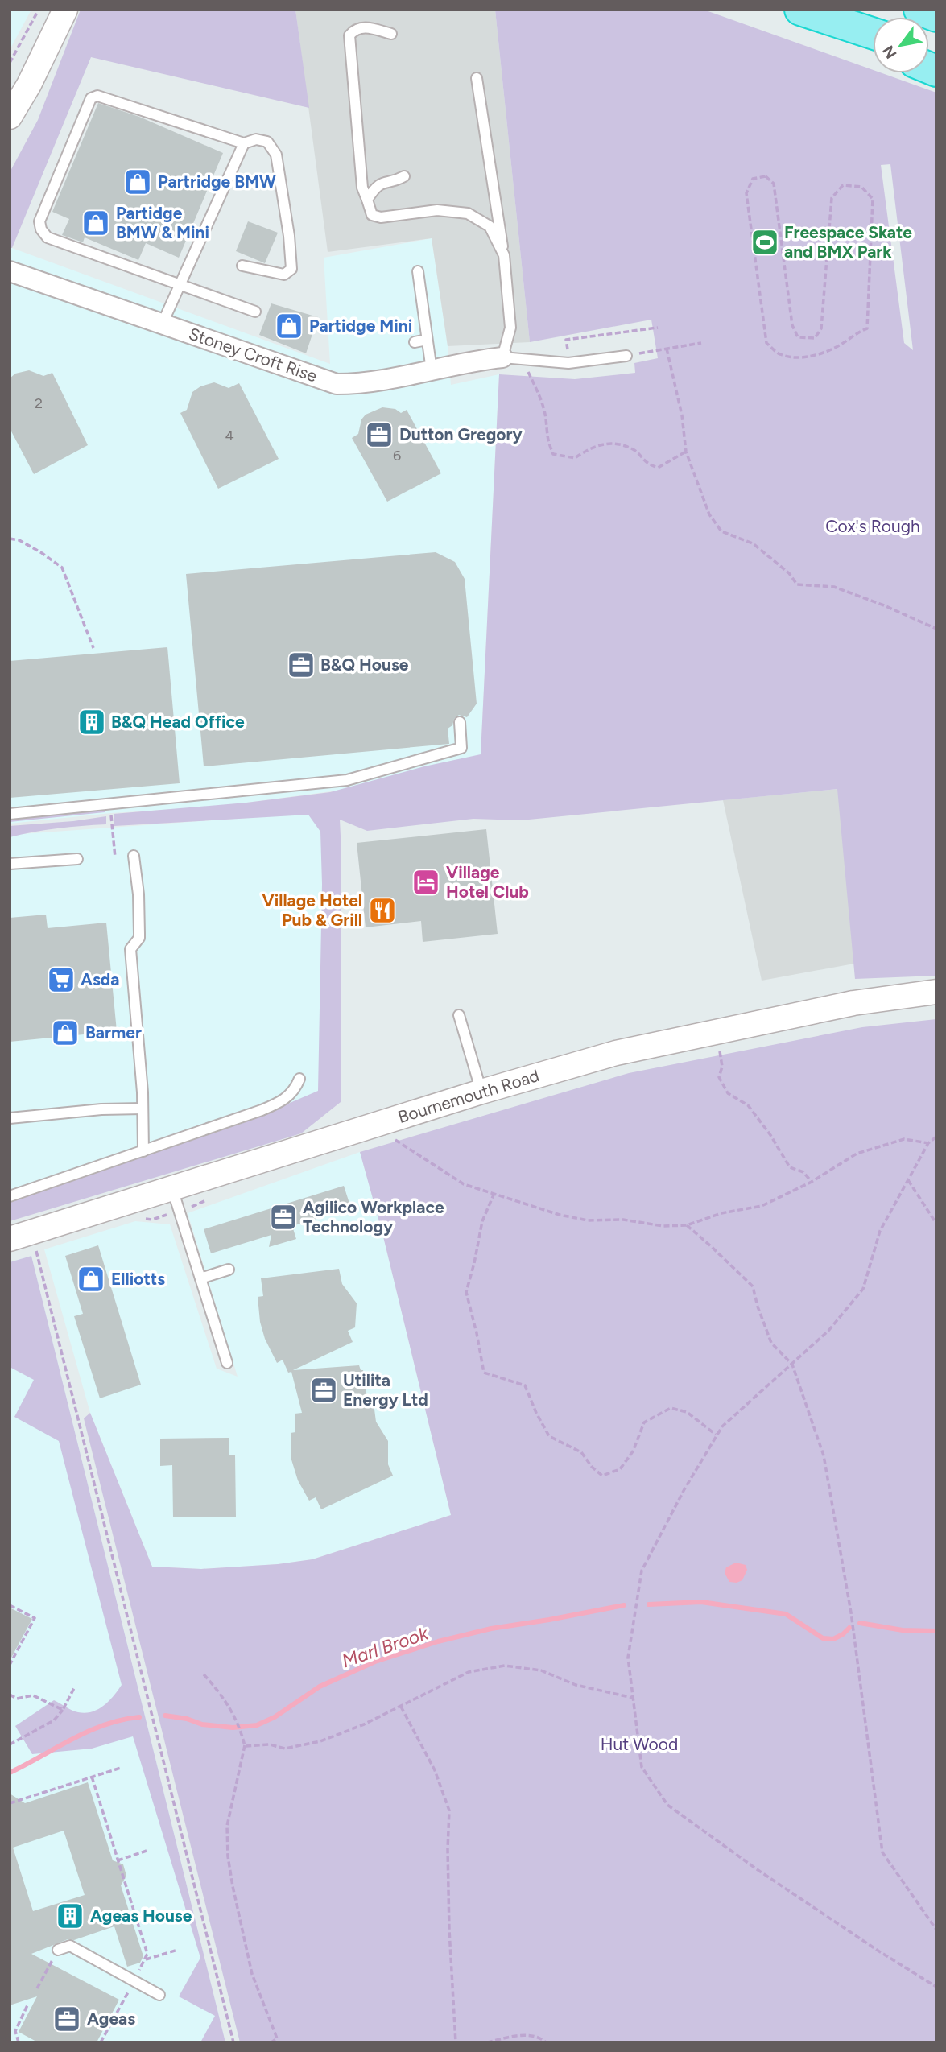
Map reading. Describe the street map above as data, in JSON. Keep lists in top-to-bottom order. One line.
{"streets":{"street":["Stoney Croft Rise","Bournemouth Road"]},"water":["Marl Brook"],"parks":["Cox's Rough","Hut Wood"],"places":{"shop":["Partridge BMW","Partidge BMW & Mini","Partidge Mini","Barmer","Elliotts"],"sports":["Freespace Skate and BMX Park"],"office":["Dutton Gregory","B&Q House","Agilico Workplace Technology","Utilita Energy Ltd","Ageas"],"building":["B&Q Head Office","Ageas House"],"hotel":["Village Hotel Club"],"restaurant":["Village Hotel Pub & Grill"],"supermarket":["Asda"]},"house_numbers":["2","4","6"],"north":"bottom left"}
